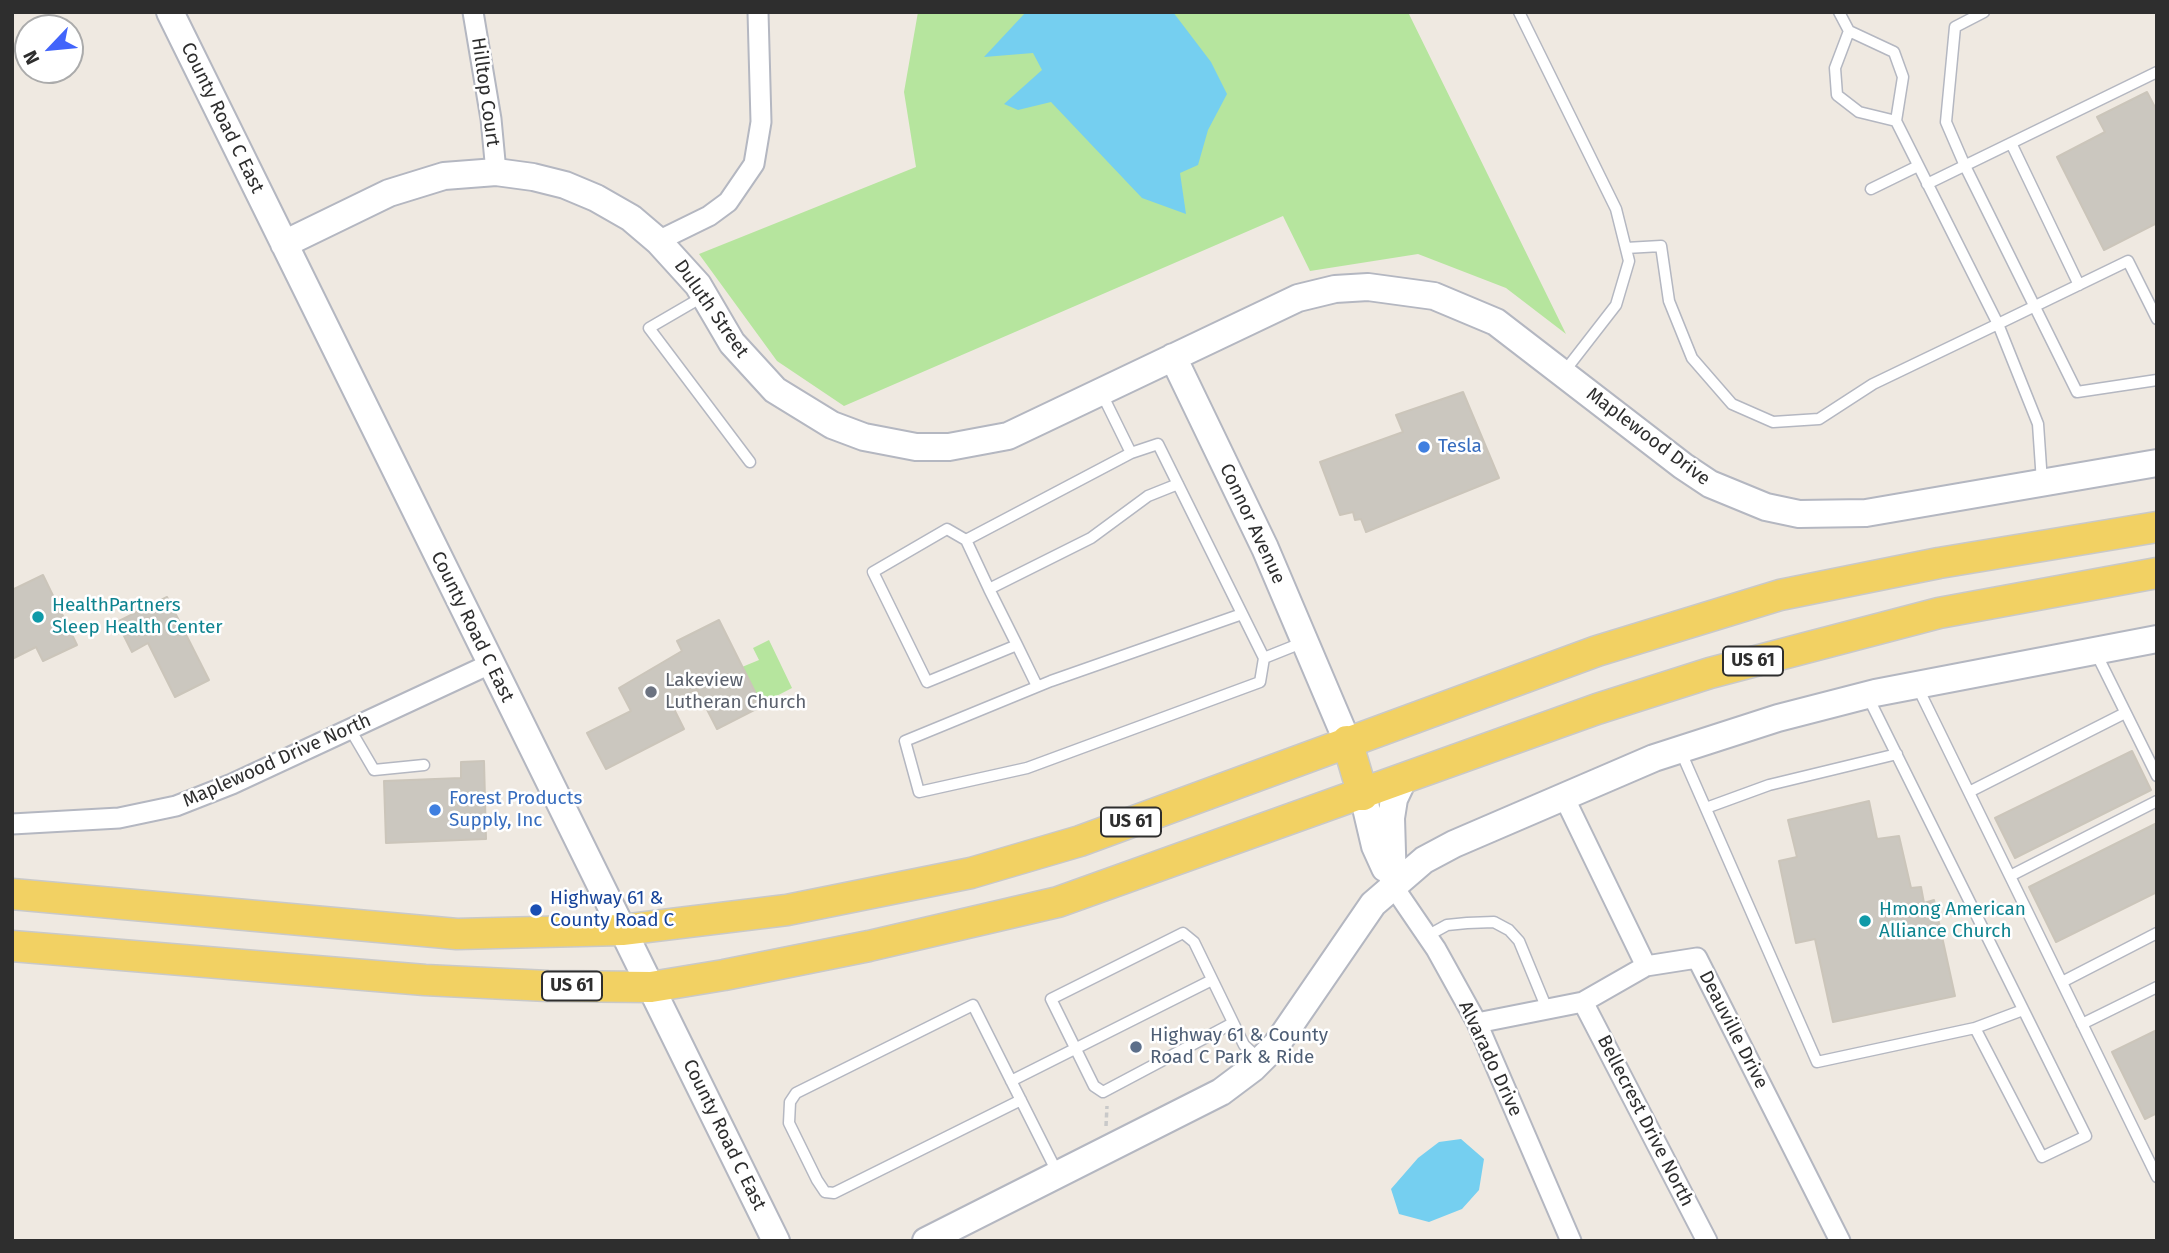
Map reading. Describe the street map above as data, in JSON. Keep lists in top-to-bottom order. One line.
{"streets":{"main road":["Connor Avenue","US 61"],"street":["Hilltop Court","County Road C East","Duluth Street","Maplewood Drive","Maplewood Drive North","Deauville Drive","Alvarado Drive","Bellecrest Drive North"]},"crossings":[["Hilltop Court","Duluth Street"],["County Road C East","Duluth Street"],["County Road C East","US 61"],["County Road C East","Maplewood Drive North"],["Duluth Street","Maplewood Drive"],["Duluth Street","Connor Avenue"],["Maplewood Drive","Connor Avenue"],["Connor Avenue","US 61"]],"places":["Tesla","HealthPartners Sleep Health Center","Lakeview Lutheran Church","Forest Products Supply, Inc","Highway 61 & County Road C","Hmong American Alliance Church","Highway 61 & County Road C Park & Ride"],"north":"bottom left"}
